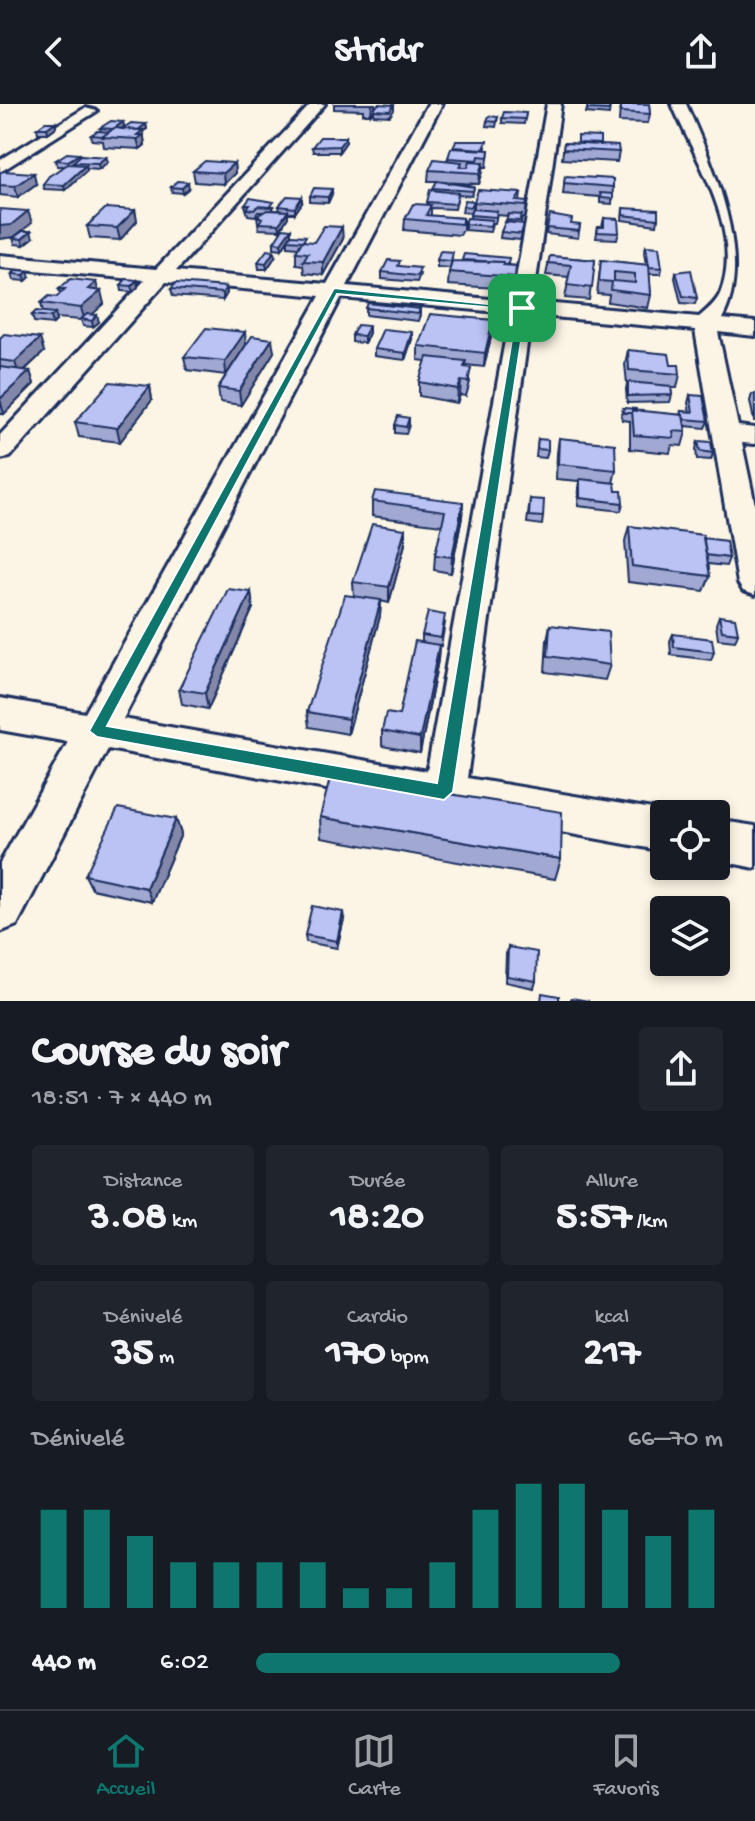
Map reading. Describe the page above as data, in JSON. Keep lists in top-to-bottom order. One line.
{"page":{"header":"Stridr","heading":["Course du soir","18:51 · 7 × 440 m"],"stats":[["Distance","3.08 km"],["Durée","18:20"],["Allure","5:57 /km"],["Dénivelé","35 m"],["Cardio","170 bpm"],["kcal","217"]],"chart":["Dénivelé","66–70 m"],"list":[{"name":"440 m","note":"6:02"}],"tabs":["Accueil","Carte","Favoris"]}}
